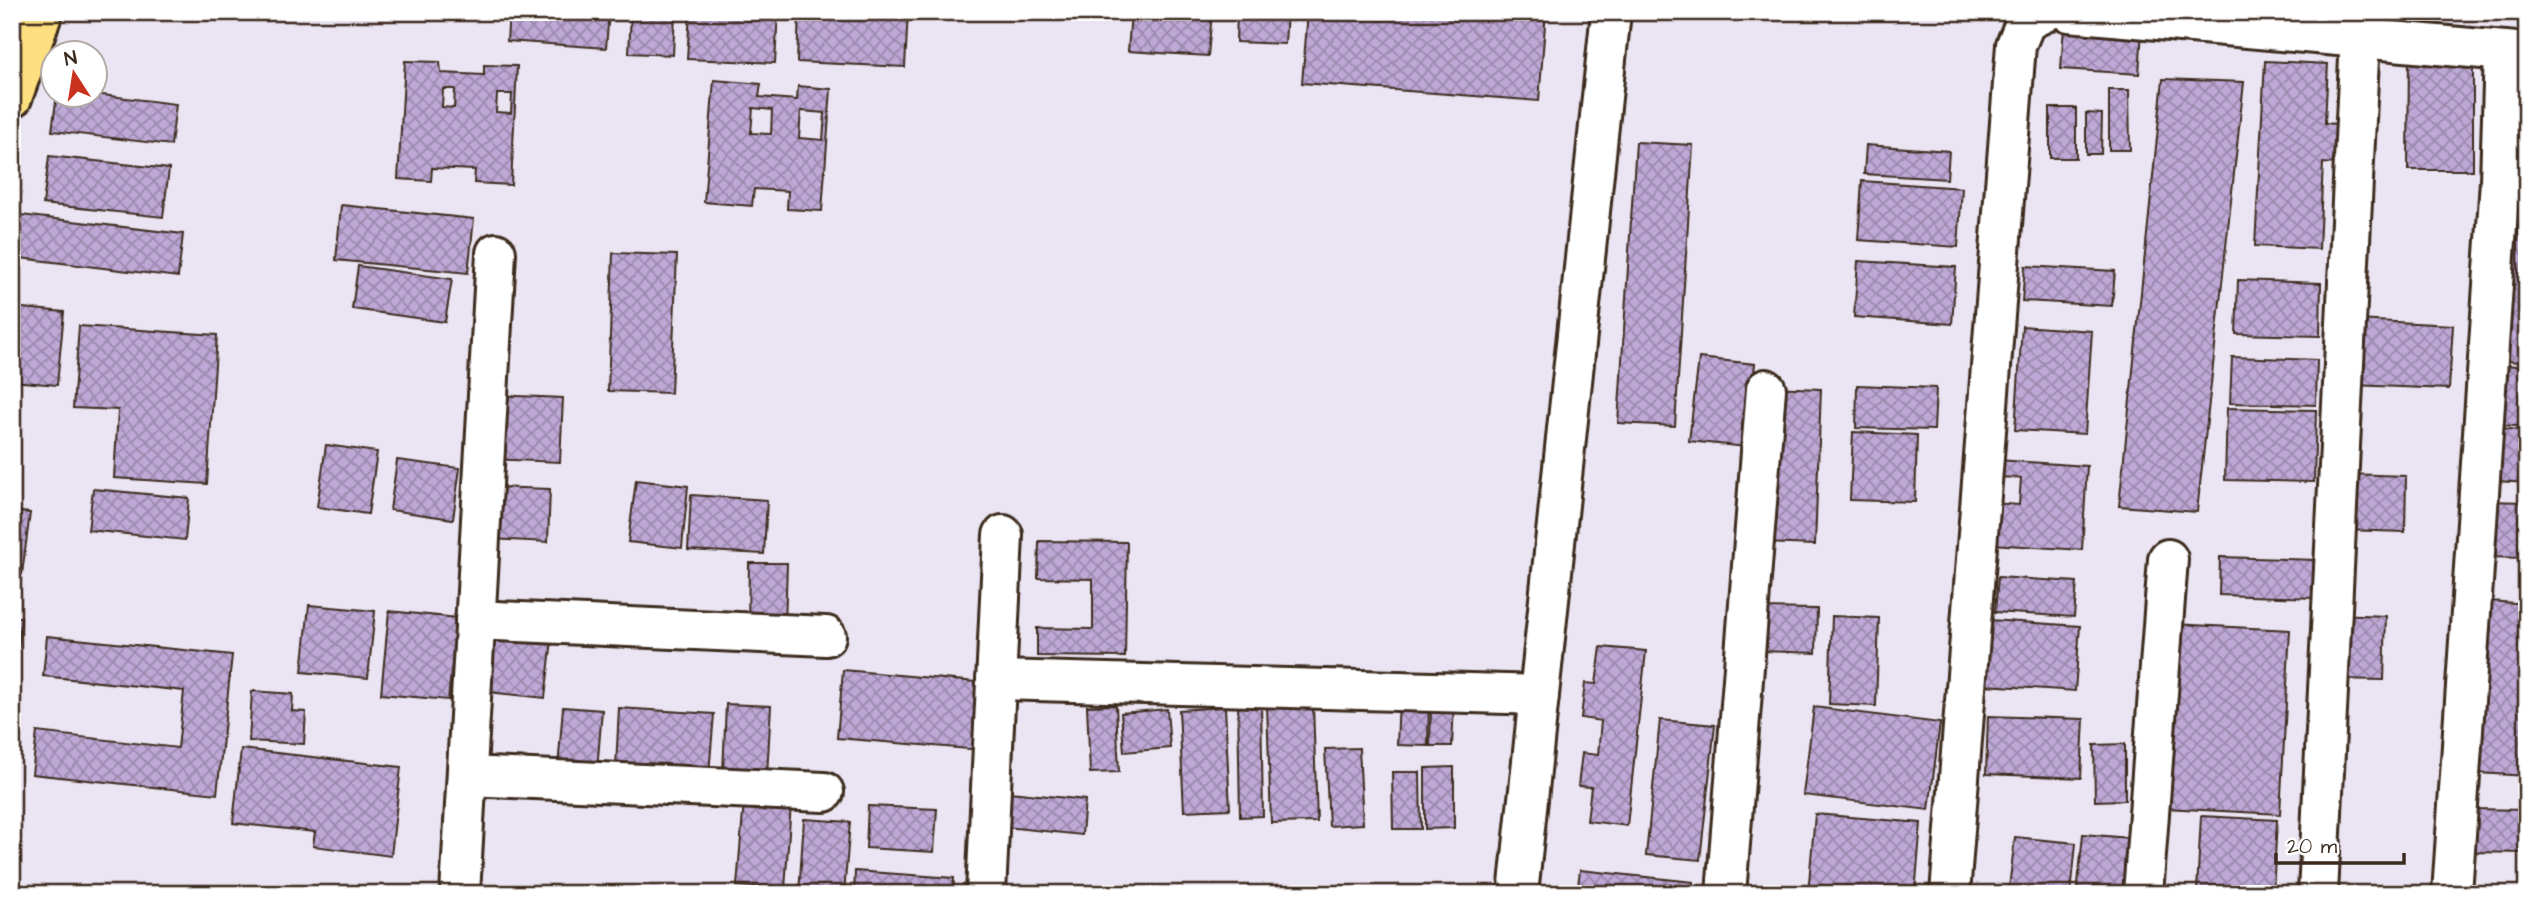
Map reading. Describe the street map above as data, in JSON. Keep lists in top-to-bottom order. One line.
{"scale_bar":"20 m","north":"top"}
